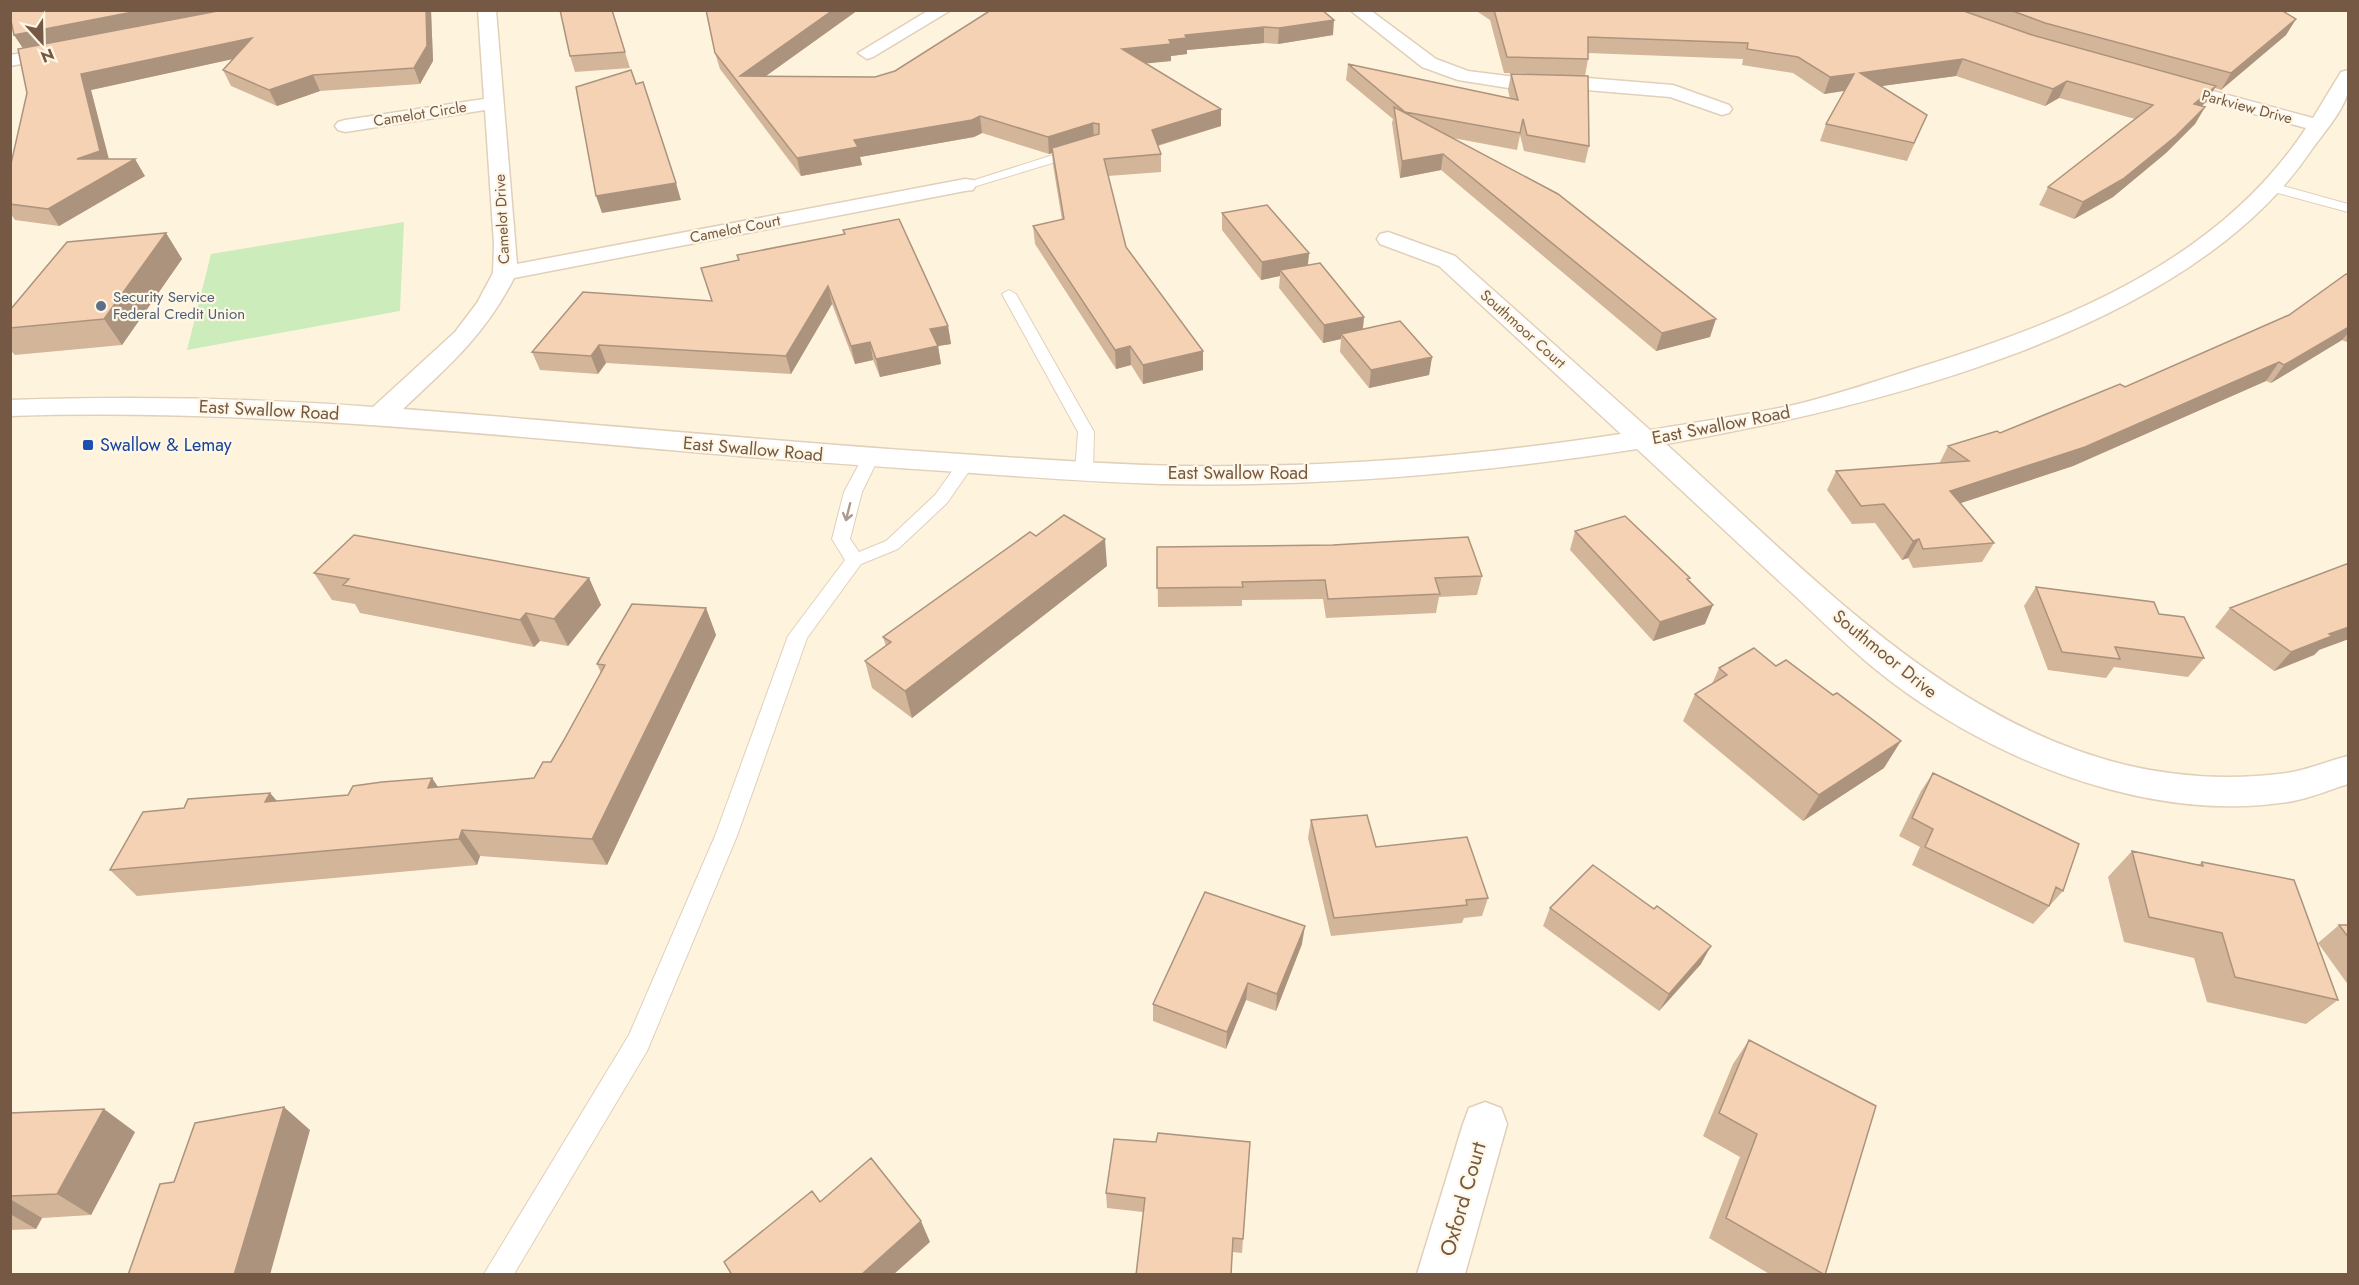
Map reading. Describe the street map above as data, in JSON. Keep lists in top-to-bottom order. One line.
{"streets":{"street":["Parkview Drive","Camelot Circle","Camelot Drive","Camelot Court","Southmoor Court","East Swallow Road","Southmoor Drive","Oxford Court"]},"crossings":[["Parkview Drive","East Swallow Road"],["Camelot Circle","Camelot Drive"],["Camelot Drive","Camelot Court"],["Camelot Drive","East Swallow Road"],["Southmoor Court","East Swallow Road"],["Southmoor Court","Southmoor Drive"],["East Swallow Road","Southmoor Drive"]],"places":{"other":["Security Service Federal Credit Union"],"transit":["Swallow & Lemay"]},"north":"bottom"}
